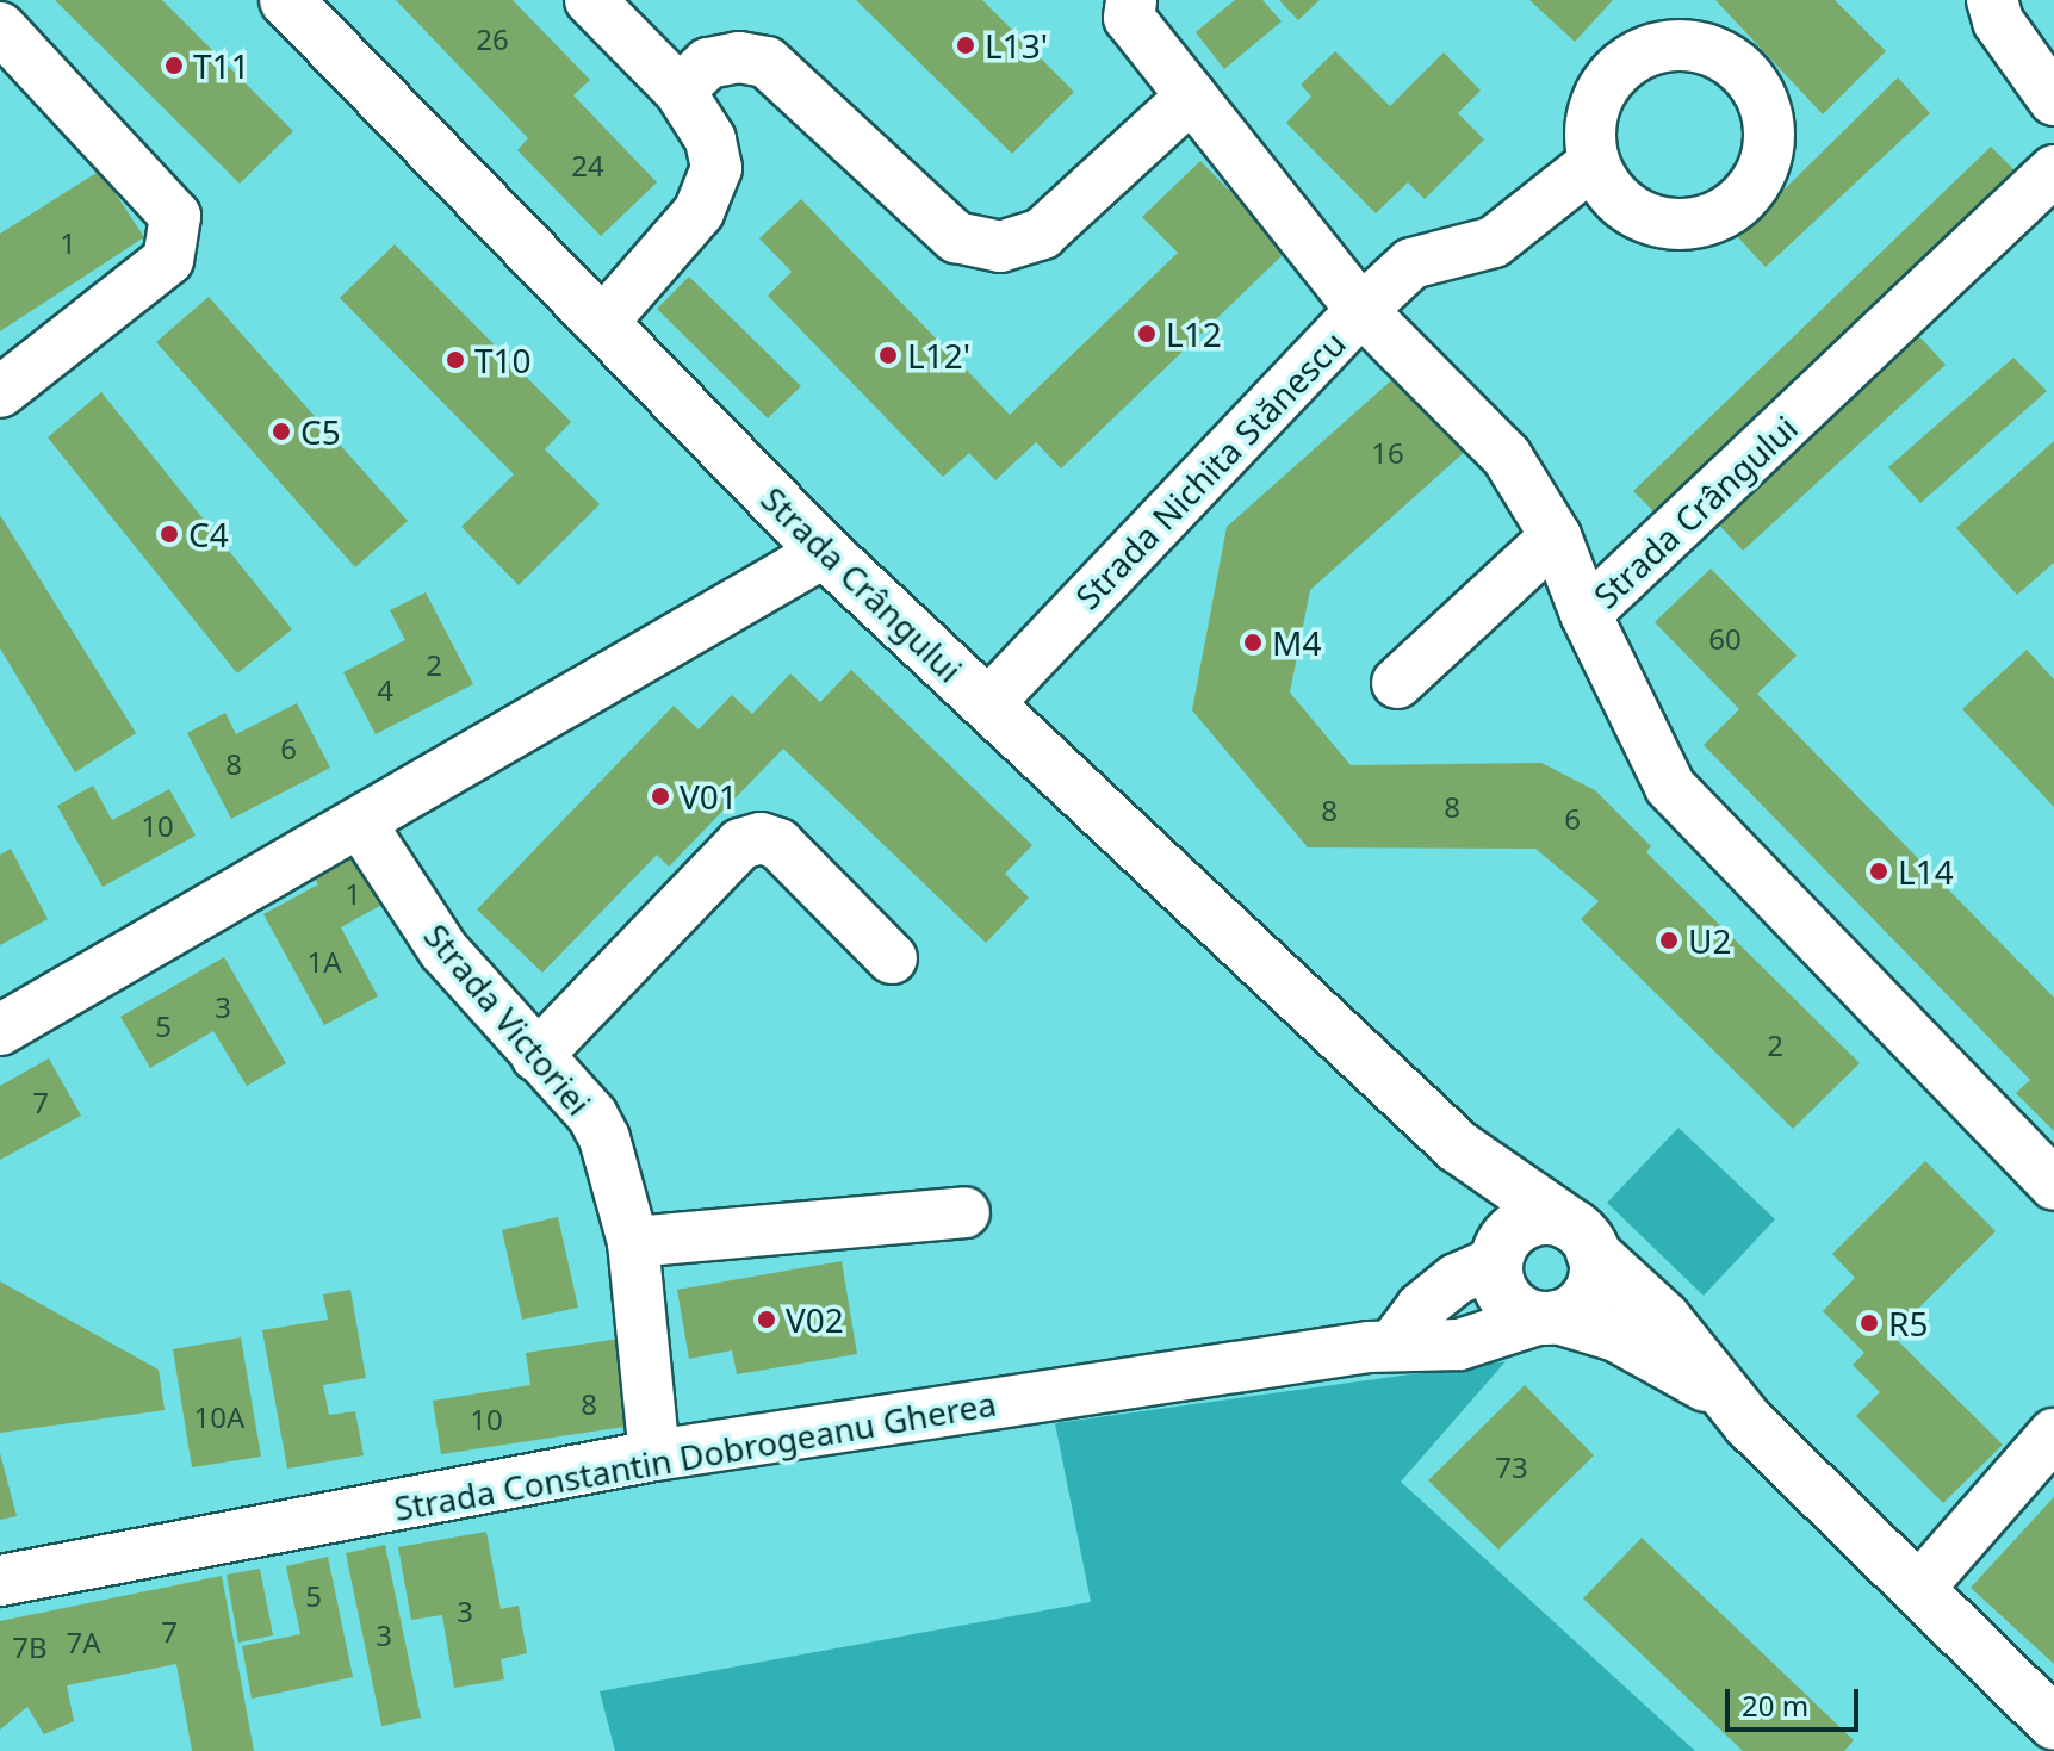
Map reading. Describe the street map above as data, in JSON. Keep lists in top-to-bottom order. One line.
{"streets":{"main road":["Strada Crângului"],"street":["Strada Nichita Stănescu","Strada Victoriei","Strada Constantin Dobrogeanu Gherea"]},"crossings":[["Strada Nichita Stănescu","Strada Crângului"],["Strada Crângului","Strada Constantin Dobrogeanu Gherea"],["Strada Victoriei","Strada Constantin Dobrogeanu Gherea"]],"places":["L13'","T11","L12","L12'","T10","C5","C4","M4","V01","L14","U2","V02","R5"],"house_numbers":["26","24","1","16","60","2","4","6","8","8","8","6","10","1","1A","3","5","2","7","8","10A","10","73","5","3","7","3","7A","7B"],"scale_bar":"20 m"}
